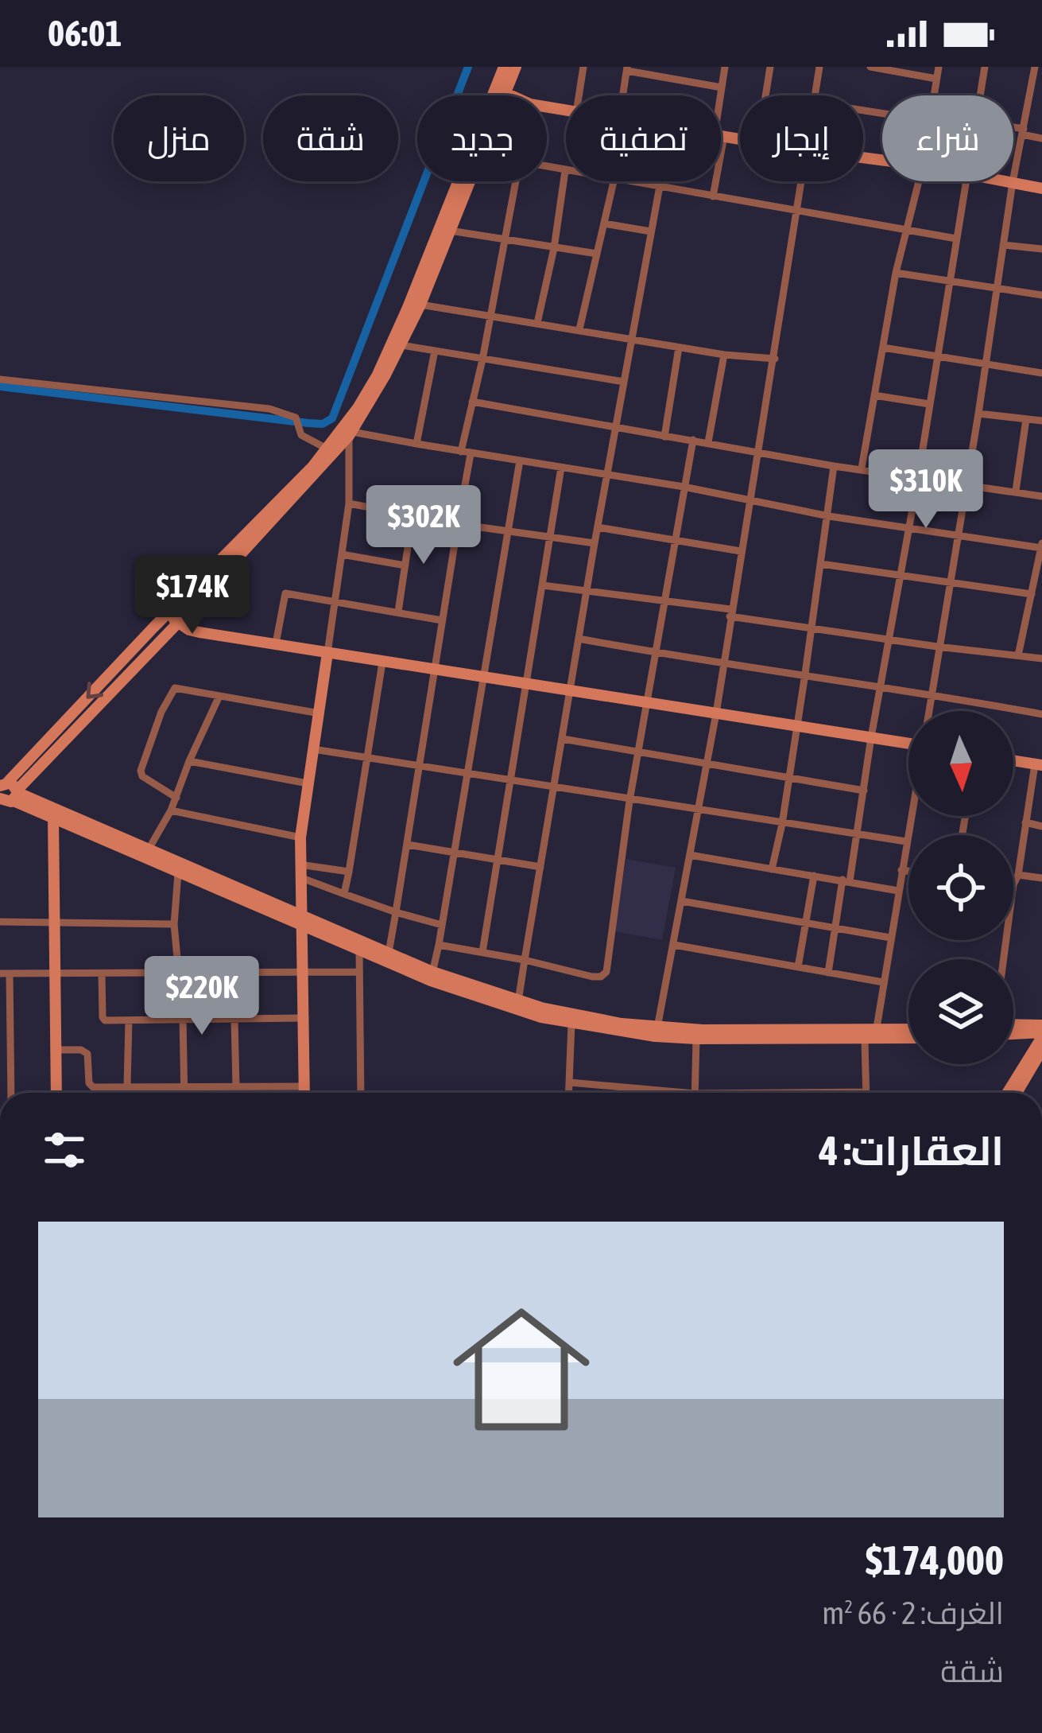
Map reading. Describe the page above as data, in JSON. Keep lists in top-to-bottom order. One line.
{"north":"bottom","page":{"status":"06:01","chip":["شراء","إيجار","تصفية","جديد","شقة","منزل"],"price":["$310K","$302K","$174K","$220K"],"heading":"العقارات: 4","list":[{"name":"$174,000","note":"الغرف: 2 · 66 m² · شقة"}]}}
